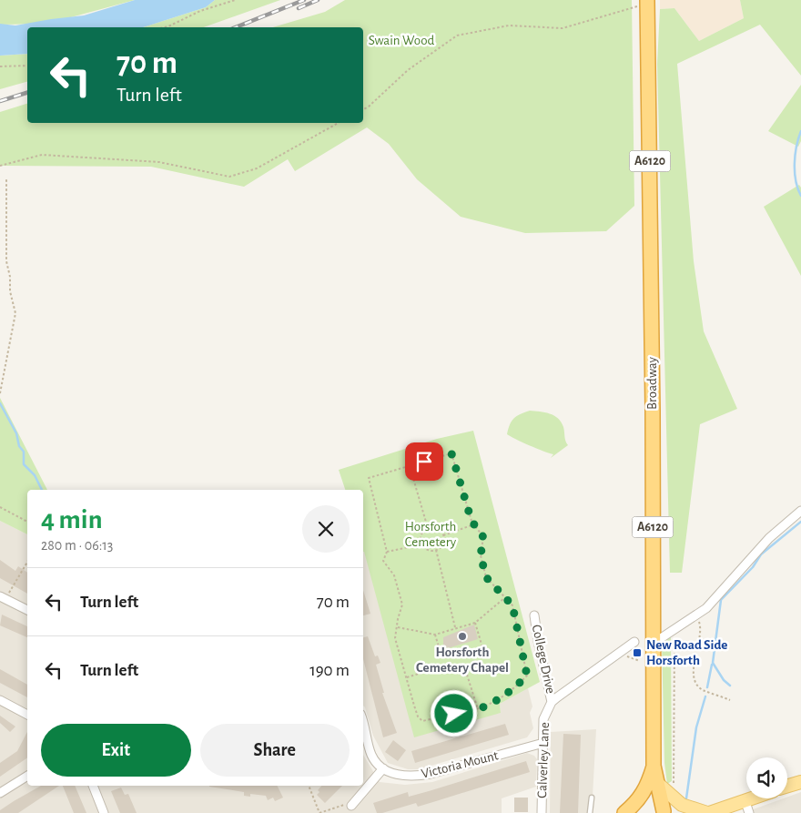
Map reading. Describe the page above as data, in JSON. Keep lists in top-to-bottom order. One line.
{"streets":{"highway":["A6120","Broadway"],"street":["College Drive","Calverley Lane","Victoria Mount"]},"crossings":[["A6120","Broadway"],["College Drive","Calverley Lane"],["Calverley Lane","Victoria Mount"]],"parks":["Swain Wood","Horsforth Cemetery"],"places":{"other":["Horsforth Cemetery Chapel"],"transit":["New Road Side Horsforth"]},"page":{"turn":["70 m","Turn left"],"heading":["4 min","280 m · 06:13"],"list":[{"name":"Turn left","value":"70 m"},{"name":"Turn left","value":"190 m"}],"buttons":["Exit","Share"]}}
